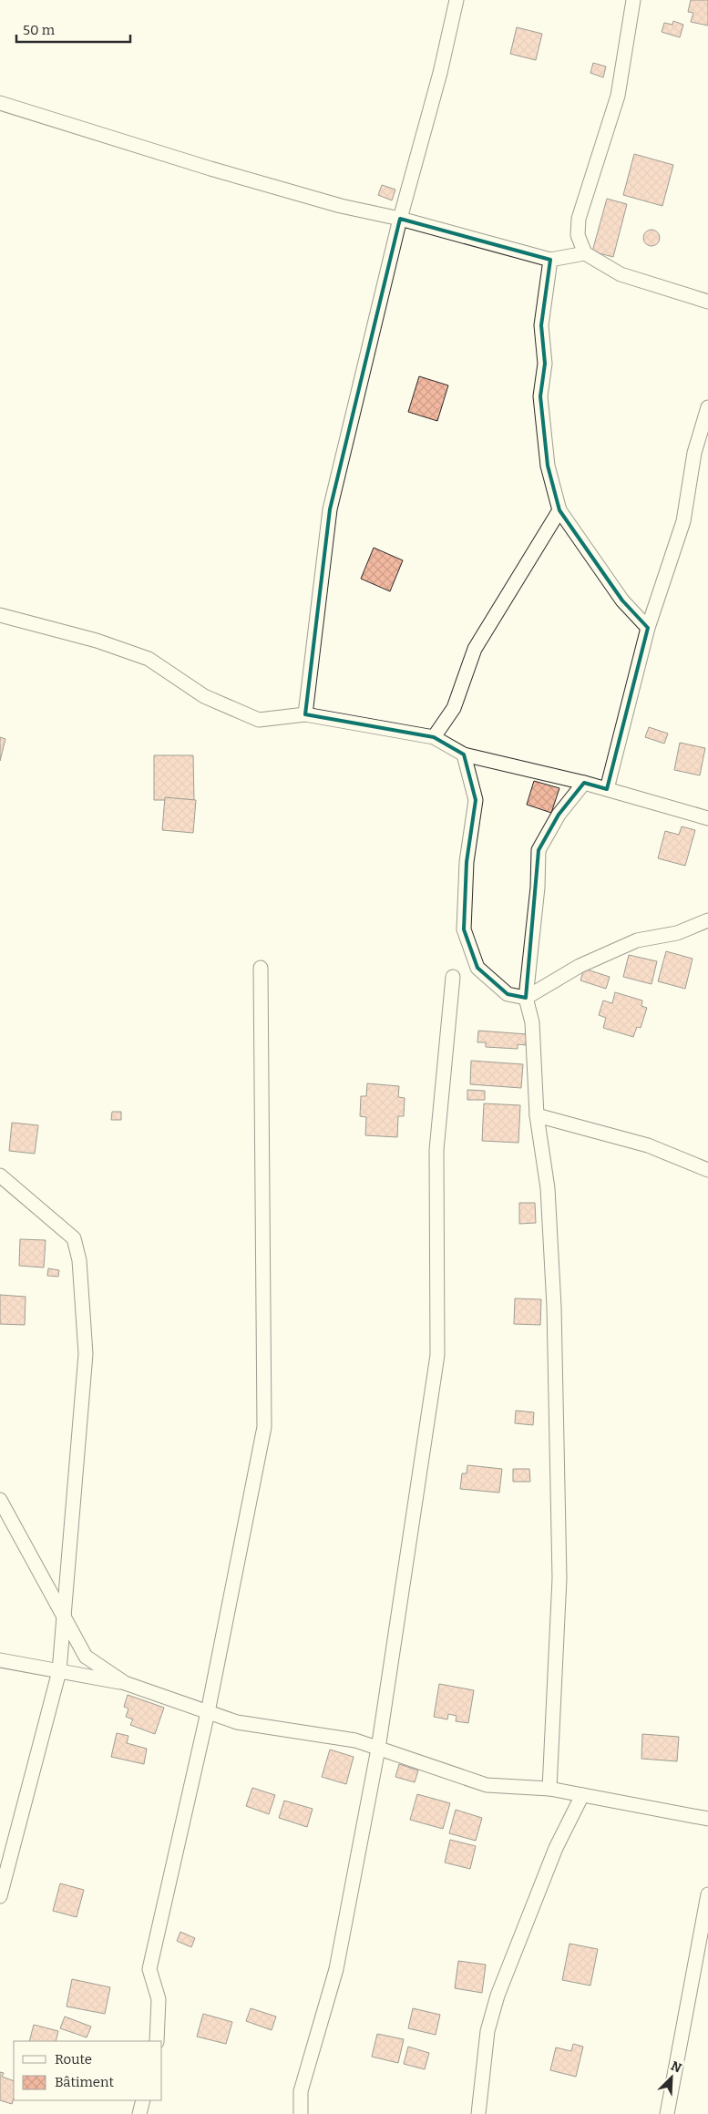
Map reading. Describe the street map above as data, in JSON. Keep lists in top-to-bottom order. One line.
{"legend":["Route","Bâtiment"],"scale_bar":"50 m","north":"top right"}
